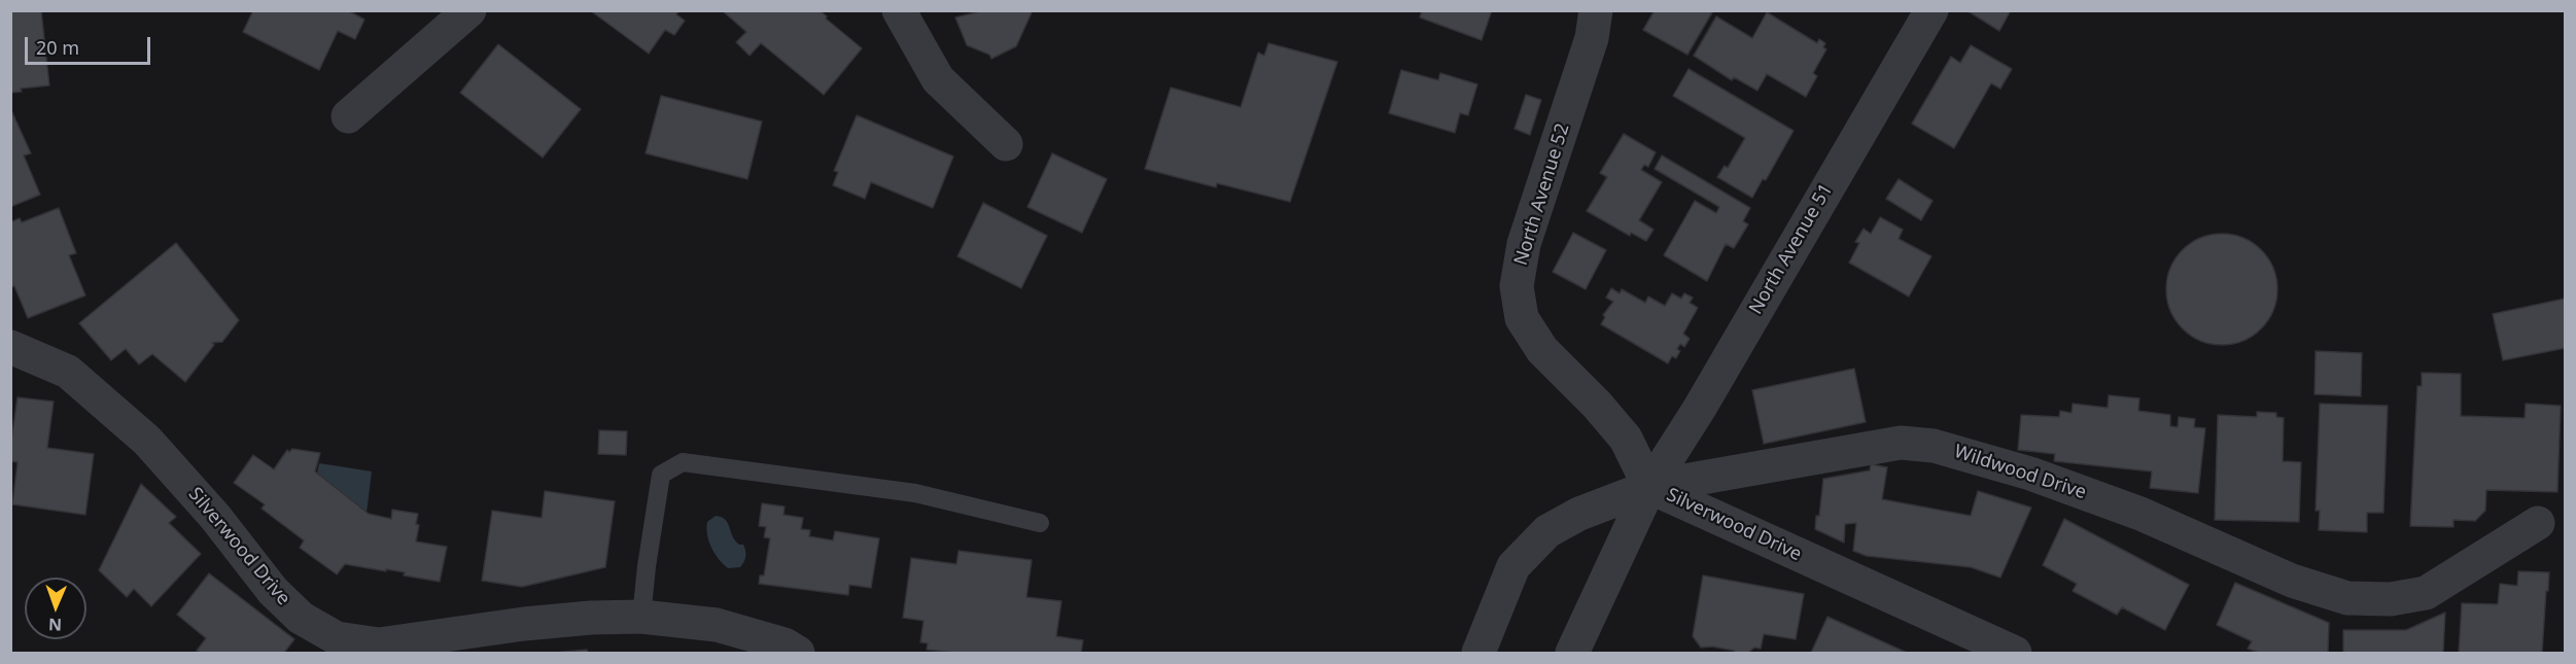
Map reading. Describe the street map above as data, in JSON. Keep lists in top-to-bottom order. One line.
{"streets":{"street":["North Avenue 52","North Avenue 51","Wildwood Drive","Silverwood Drive"]},"crossings":[["North Avenue 52","North Avenue 51"],["North Avenue 52","Wildwood Drive"],["North Avenue 52","Silverwood Drive"],["North Avenue 51","Wildwood Drive"],["North Avenue 51","Silverwood Drive"],["Wildwood Drive","Silverwood Drive"]],"scale_bar":"20 m","north":"bottom"}
